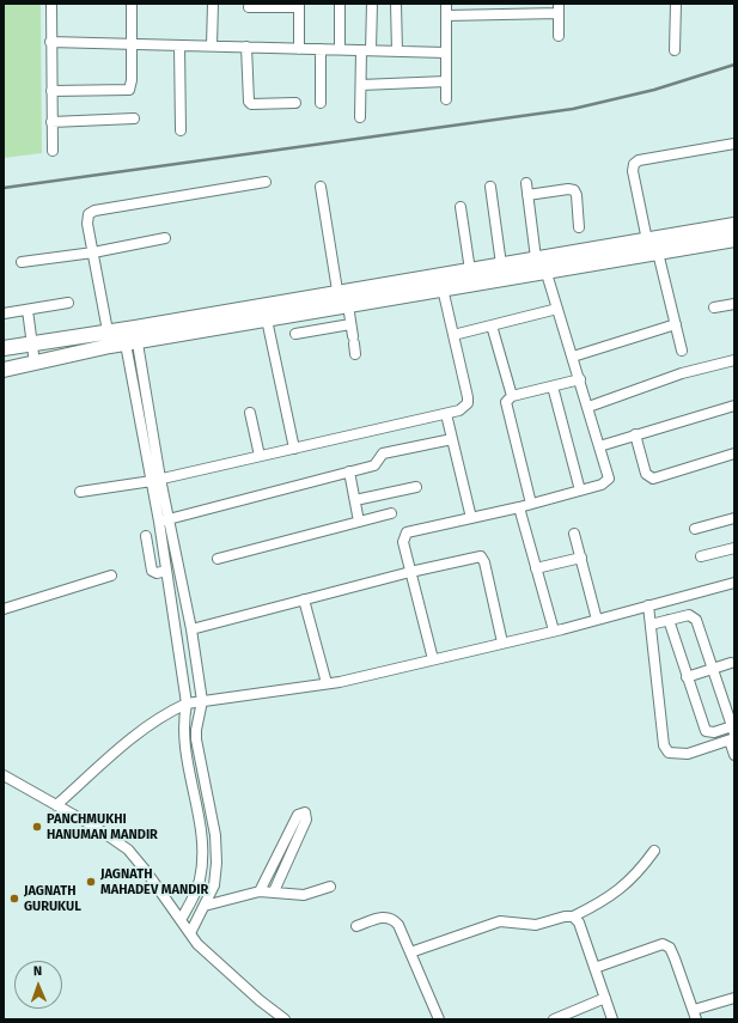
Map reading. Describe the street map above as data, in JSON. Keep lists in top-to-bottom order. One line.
{"places":["PANCHMUKHI HANUMAN MANDIR","JAGNATH MAHADEV MANDIR","JAGNATH GURUKUL"],"north":"top"}
